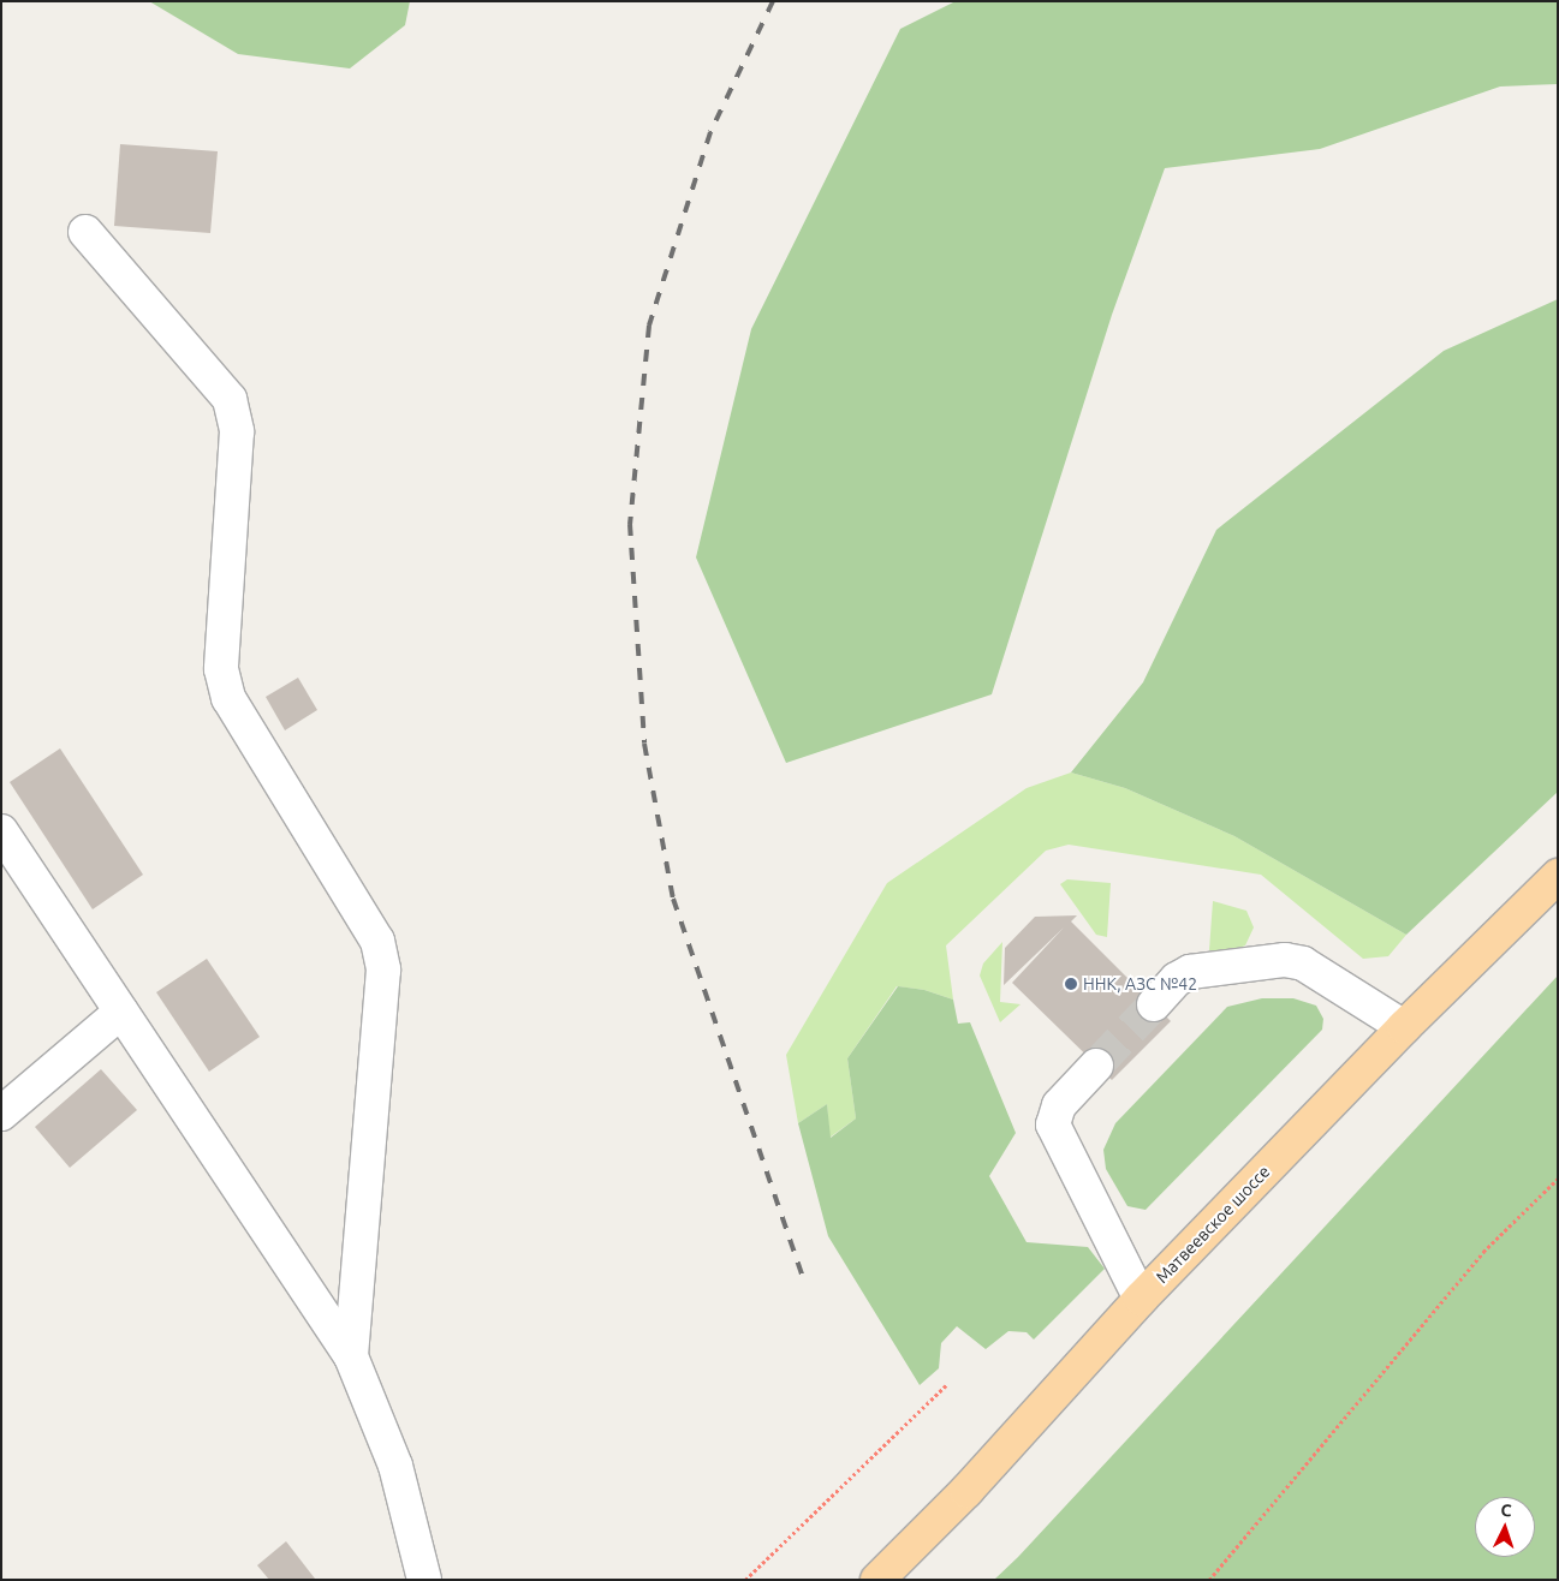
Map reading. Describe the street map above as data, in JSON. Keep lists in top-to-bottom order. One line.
{"streets":{"main road":["Матвеевское шоссе"]},"places":["ННК, АЗС №42"],"north":"top"}
